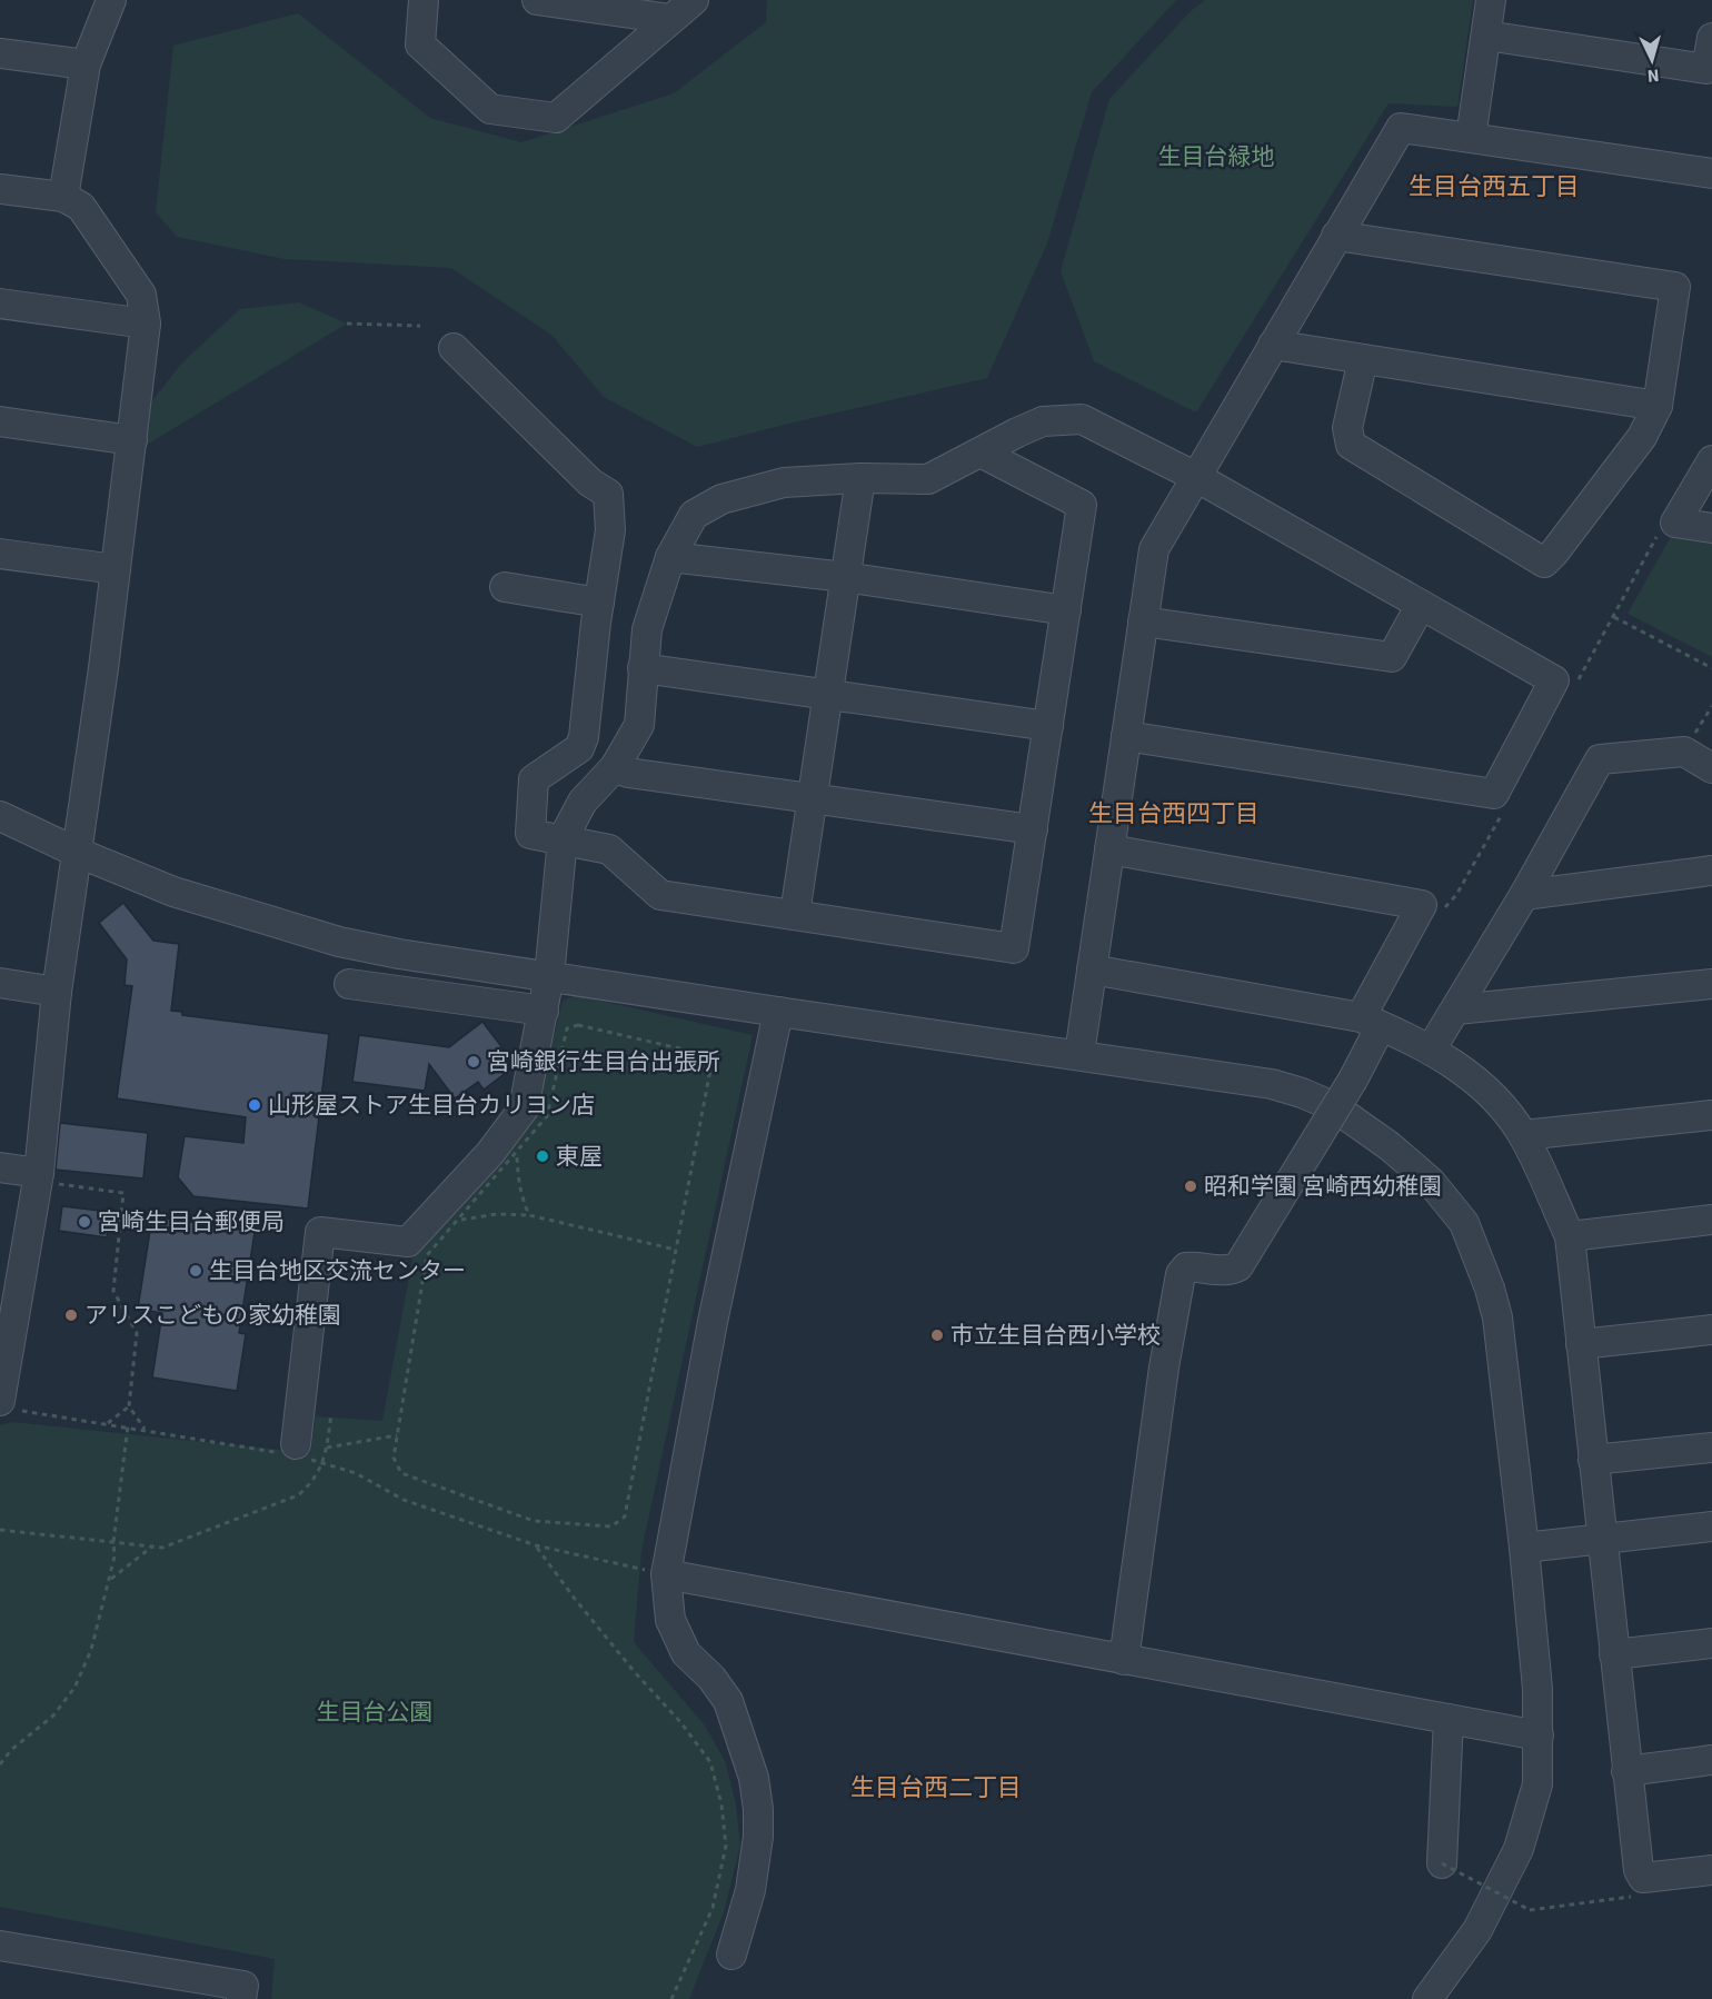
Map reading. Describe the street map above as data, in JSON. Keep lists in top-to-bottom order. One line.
{"districts":["生目台西五丁目","生目台西四丁目","生目台西二丁目"],"parks":["生目台緑地","生目台公園"],"places":["宮崎銀行生目台出張所","山形屋ストア生目台カリヨン店","東屋","昭和学園 宮崎西幼稚園","宮崎生目台郵便局","生目台地区交流センター","アリスこどもの家幼稚園","市立生目台西小学校"],"north":"bottom"}
